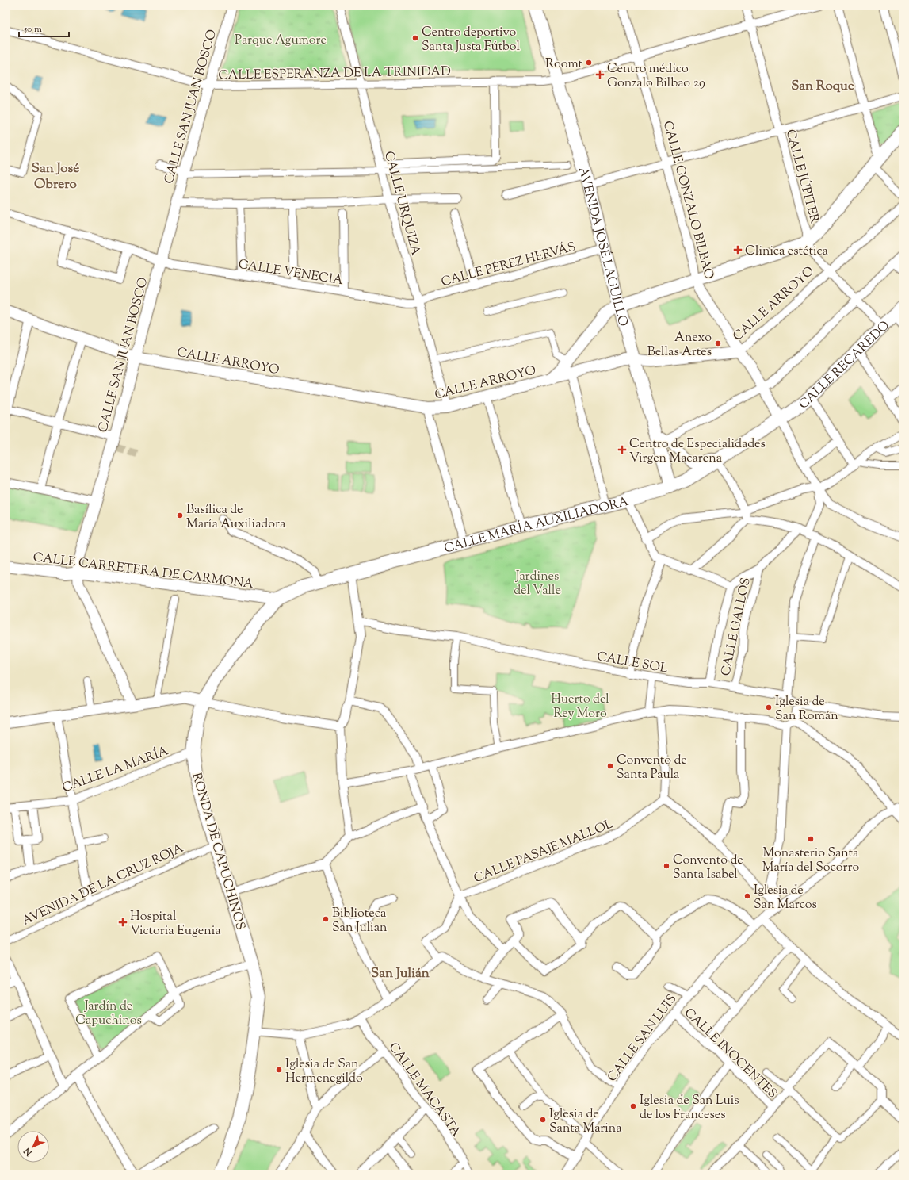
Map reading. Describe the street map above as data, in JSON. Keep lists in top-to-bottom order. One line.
{"streets":{"main road":["AVENIDA JOSÉ LAGUILLO","CALLE ARROYO","CALLE RECAREDO","CALLE MARÍA AUXILIADORA","CALLE CARRETERA DE CARMONA","RONDA DE CAPUCHINOS"],"street":["CALLE ESPERANZA DE LA TRINIDAD","CALLE SAN JUAN BOSCO","CALLE JÚPITER","CALLE GONZALO BILBAO","CALLE URQUIZA","CALLE PÉREZ HERVÁS","CALLE VENECIA","CALLE GALLOS","CALLE SOL","CALLE LA MARÍA","CALLE PASAJE MALLOL","AVENIDA DE LA CRUZ ROJA","CALLE SAN LUIS","CALLE INOCENTES","CALLE MACASTA"]},"crossings":[["CALLE ESPERANZA DE LA TRINIDAD","CALLE SAN JUAN BOSCO"],["CALLE ESPERANZA DE LA TRINIDAD","CALLE JÚPITER"],["CALLE ESPERANZA DE LA TRINIDAD","CALLE GONZALO BILBAO"],["CALLE ESPERANZA DE LA TRINIDAD","CALLE URQUIZA"],["CALLE ESPERANZA DE LA TRINIDAD","AVENIDA JOSÉ LAGUILLO"],["CALLE SAN JUAN BOSCO","CALLE VENECIA"],["CALLE SAN JUAN BOSCO","CALLE ARROYO"],["CALLE SAN JUAN BOSCO","CALLE CARRETERA DE CARMONA"],["CALLE JÚPITER","CALLE ARROYO"],["CALLE JÚPITER","CALLE RECAREDO"],["CALLE GONZALO BILBAO","CALLE ARROYO"],["CALLE GONZALO BILBAO","CALLE RECAREDO"],["CALLE GONZALO BILBAO","CALLE MARÍA AUXILIADORA"],["CALLE URQUIZA","CALLE PÉREZ HERVÁS"],["CALLE URQUIZA","CALLE VENECIA"],["CALLE URQUIZA","CALLE ARROYO"],["AVENIDA JOSÉ LAGUILLO","CALLE PÉREZ HERVÁS"],["AVENIDA JOSÉ LAGUILLO","CALLE ARROYO"],["AVENIDA JOSÉ LAGUILLO","CALLE MARÍA AUXILIADORA"],["CALLE PÉREZ HERVÁS","CALLE VENECIA"],["CALLE RECAREDO","CALLE MARÍA AUXILIADORA"],["CALLE MARÍA AUXILIADORA","CALLE CARRETERA DE CARMONA"],["CALLE MARÍA AUXILIADORA","RONDA DE CAPUCHINOS"],["CALLE CARRETERA DE CARMONA","RONDA DE CAPUCHINOS"],["CALLE GALLOS","CALLE SOL"],["CALLE LA MARÍA","RONDA DE CAPUCHINOS"],["CALLE SAN LUIS","CALLE INOCENTES"]],"districts":["San Roque","San José Obrero","San Julián"],"parks":["Parque Agumore","Jardines del Valle","Huerto del Rey Moro","Jardín de Capuchinos"],"places":{"other":["Centro deportivo Santa Justa Fútbol","Roomt","Anexo Bellas Artes","Basílica de María Auxiliadora","Iglesia de San Román","Convento de Santa Paula","Monasterio Santa María del Socorro","Convento de Santa Isabel","Iglesia de San Marcos","Biblioteca San Julian","Iglesia de San Hermenegildo","Iglesia de San Luis de los Franceses","Iglesia de Santa Marina"],"health":["Centro médico Gonzalo Bilbao 29","Clinica estética","Centro de Especialidades Virgen Macarena","Hospital Victoria Eugenia"]},"scale_bar":"50 m","north":"bottom left"}
